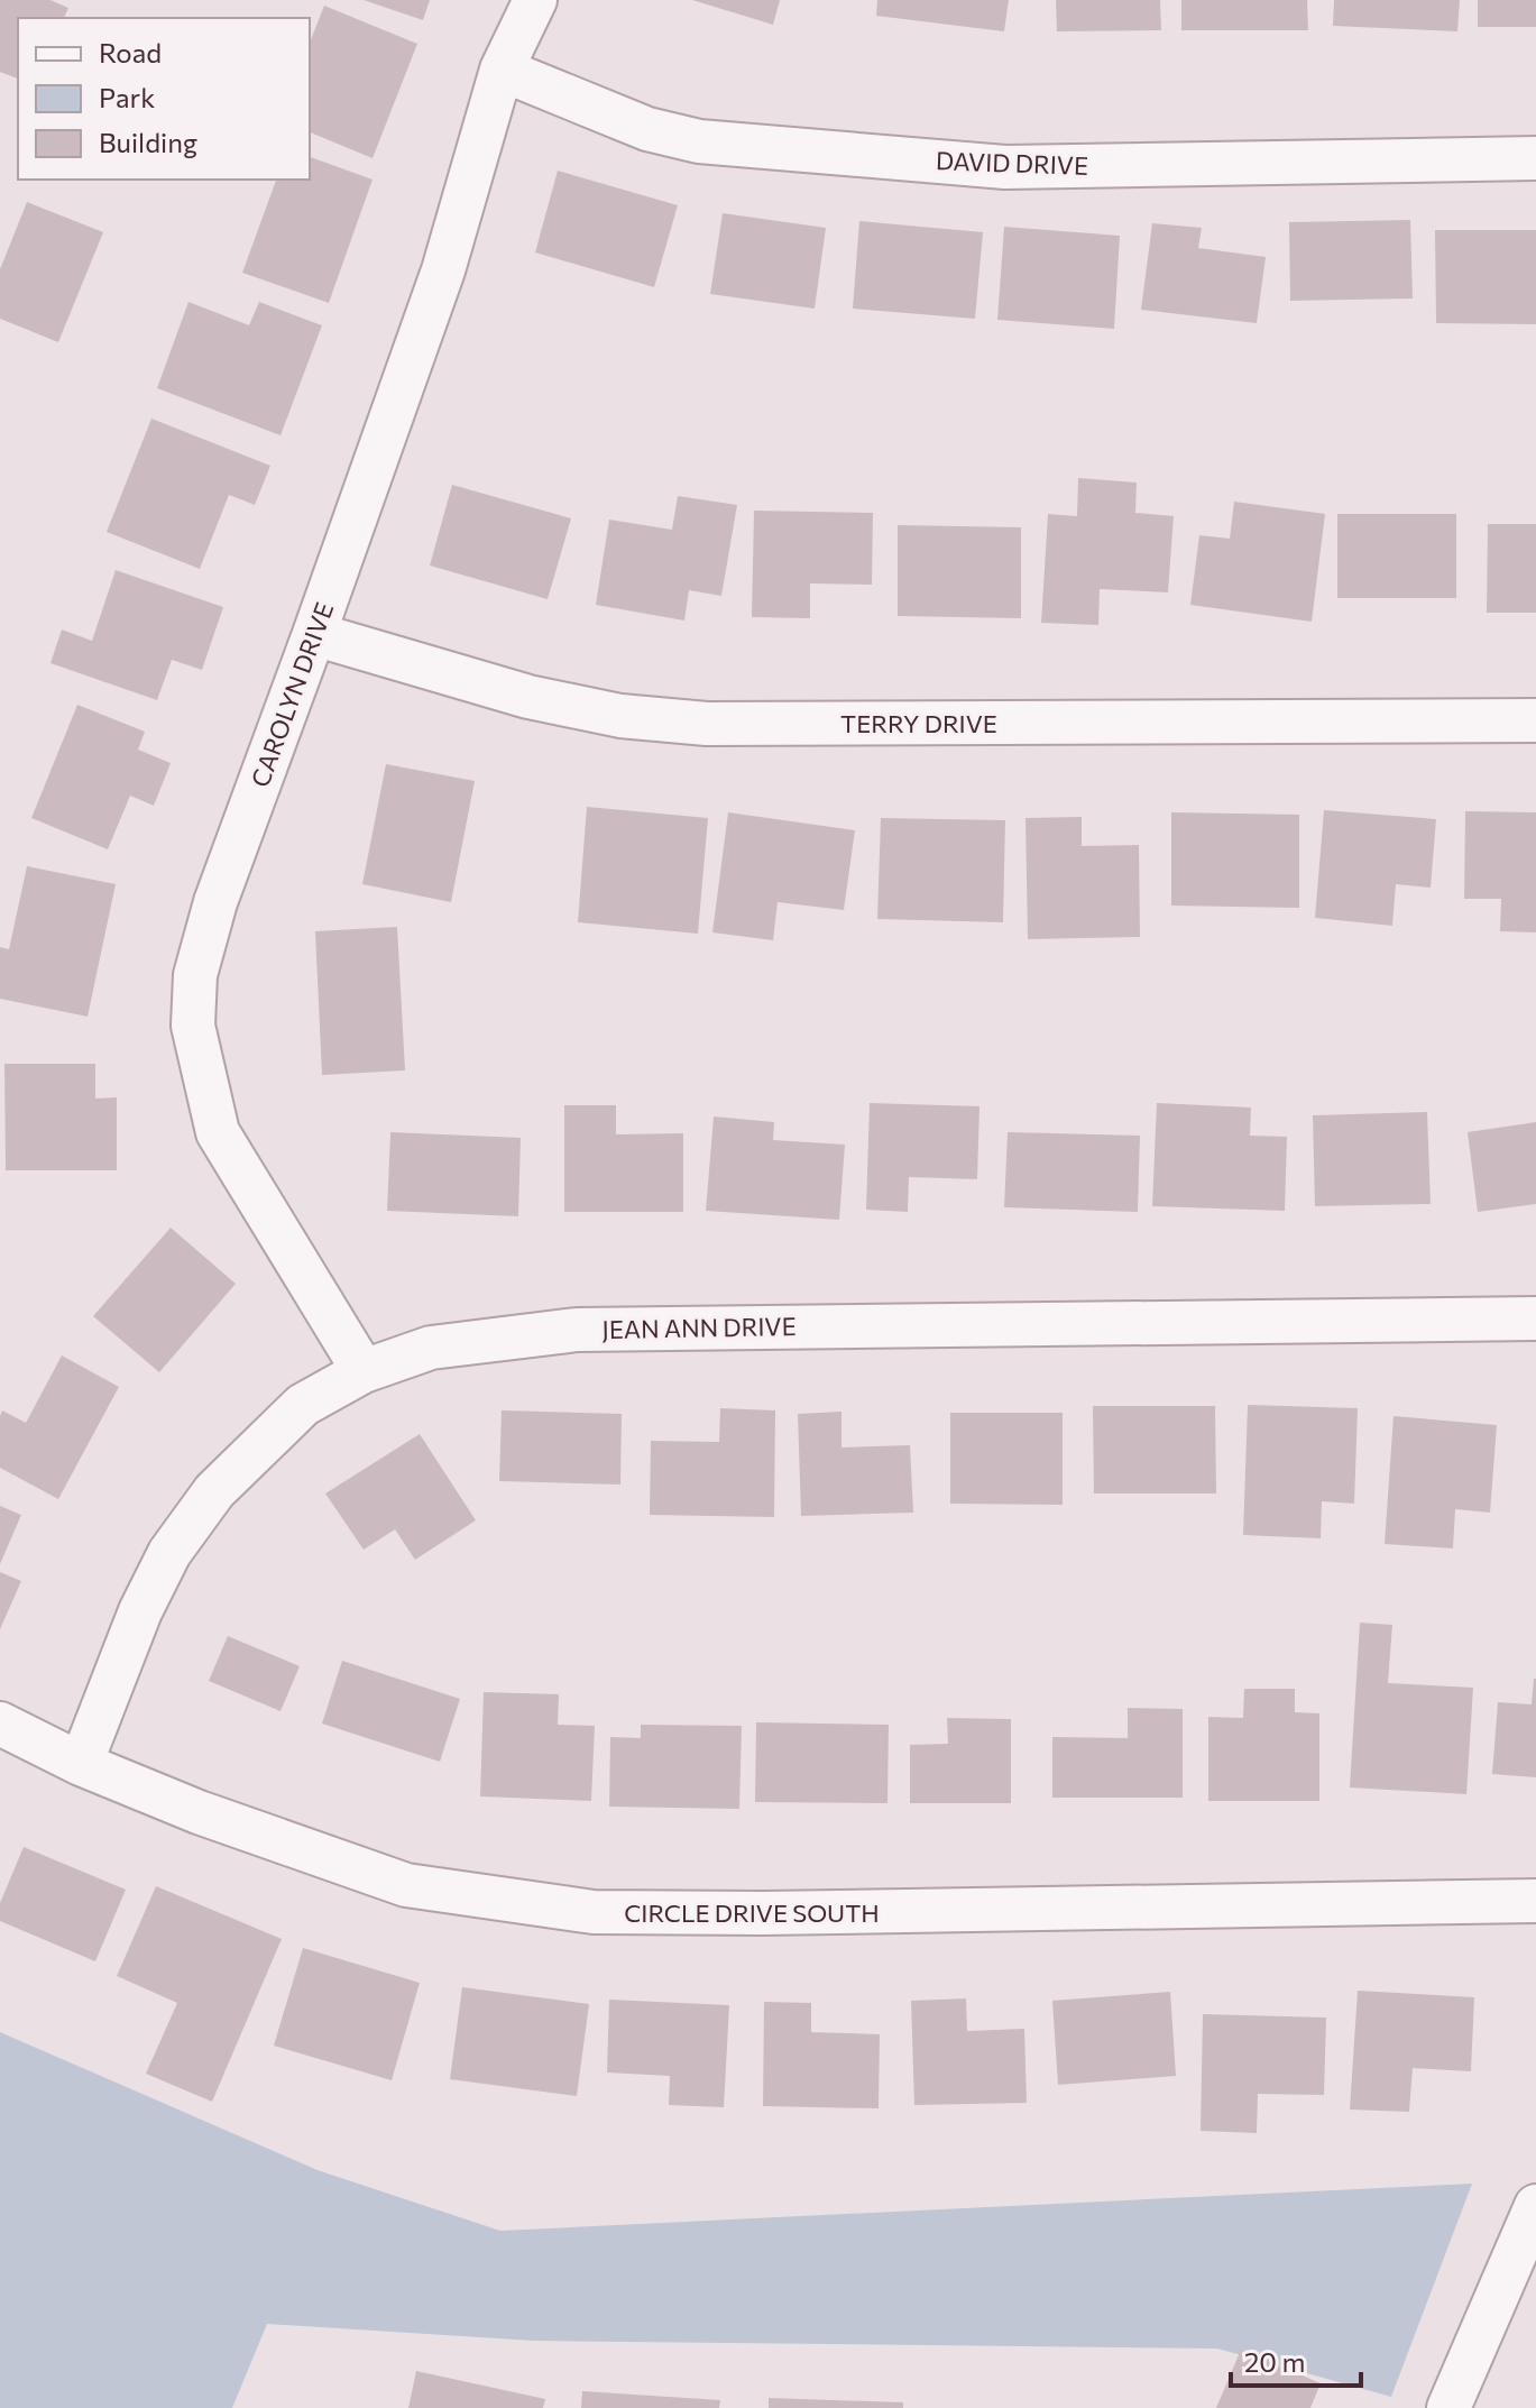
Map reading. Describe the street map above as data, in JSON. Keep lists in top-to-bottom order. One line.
{"streets":{"street":["DAVID DRIVE","CAROLYN DRIVE","TERRY DRIVE","JEAN ANN DRIVE","CIRCLE DRIVE SOUTH"]},"crossings":[["DAVID DRIVE","CAROLYN DRIVE"],["CAROLYN DRIVE","TERRY DRIVE"],["CAROLYN DRIVE","JEAN ANN DRIVE"],["JEAN ANN DRIVE","CIRCLE DRIVE SOUTH"]],"legend":["Road","Park","Building"],"scale_bar":"20 m"}
